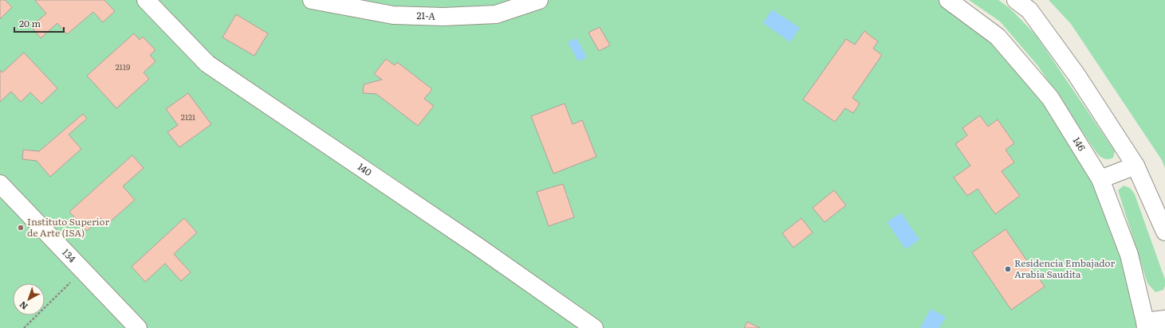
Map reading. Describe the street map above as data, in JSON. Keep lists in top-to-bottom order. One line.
{"streets":{"street":["21-A","146","140","134"]},"places":["Instituto Superior de Arte (ISA)","Residencia Embajador Arabia Saudita"],"house_numbers":["2119","2121"],"scale_bar":"20 m","north":"bottom left"}
